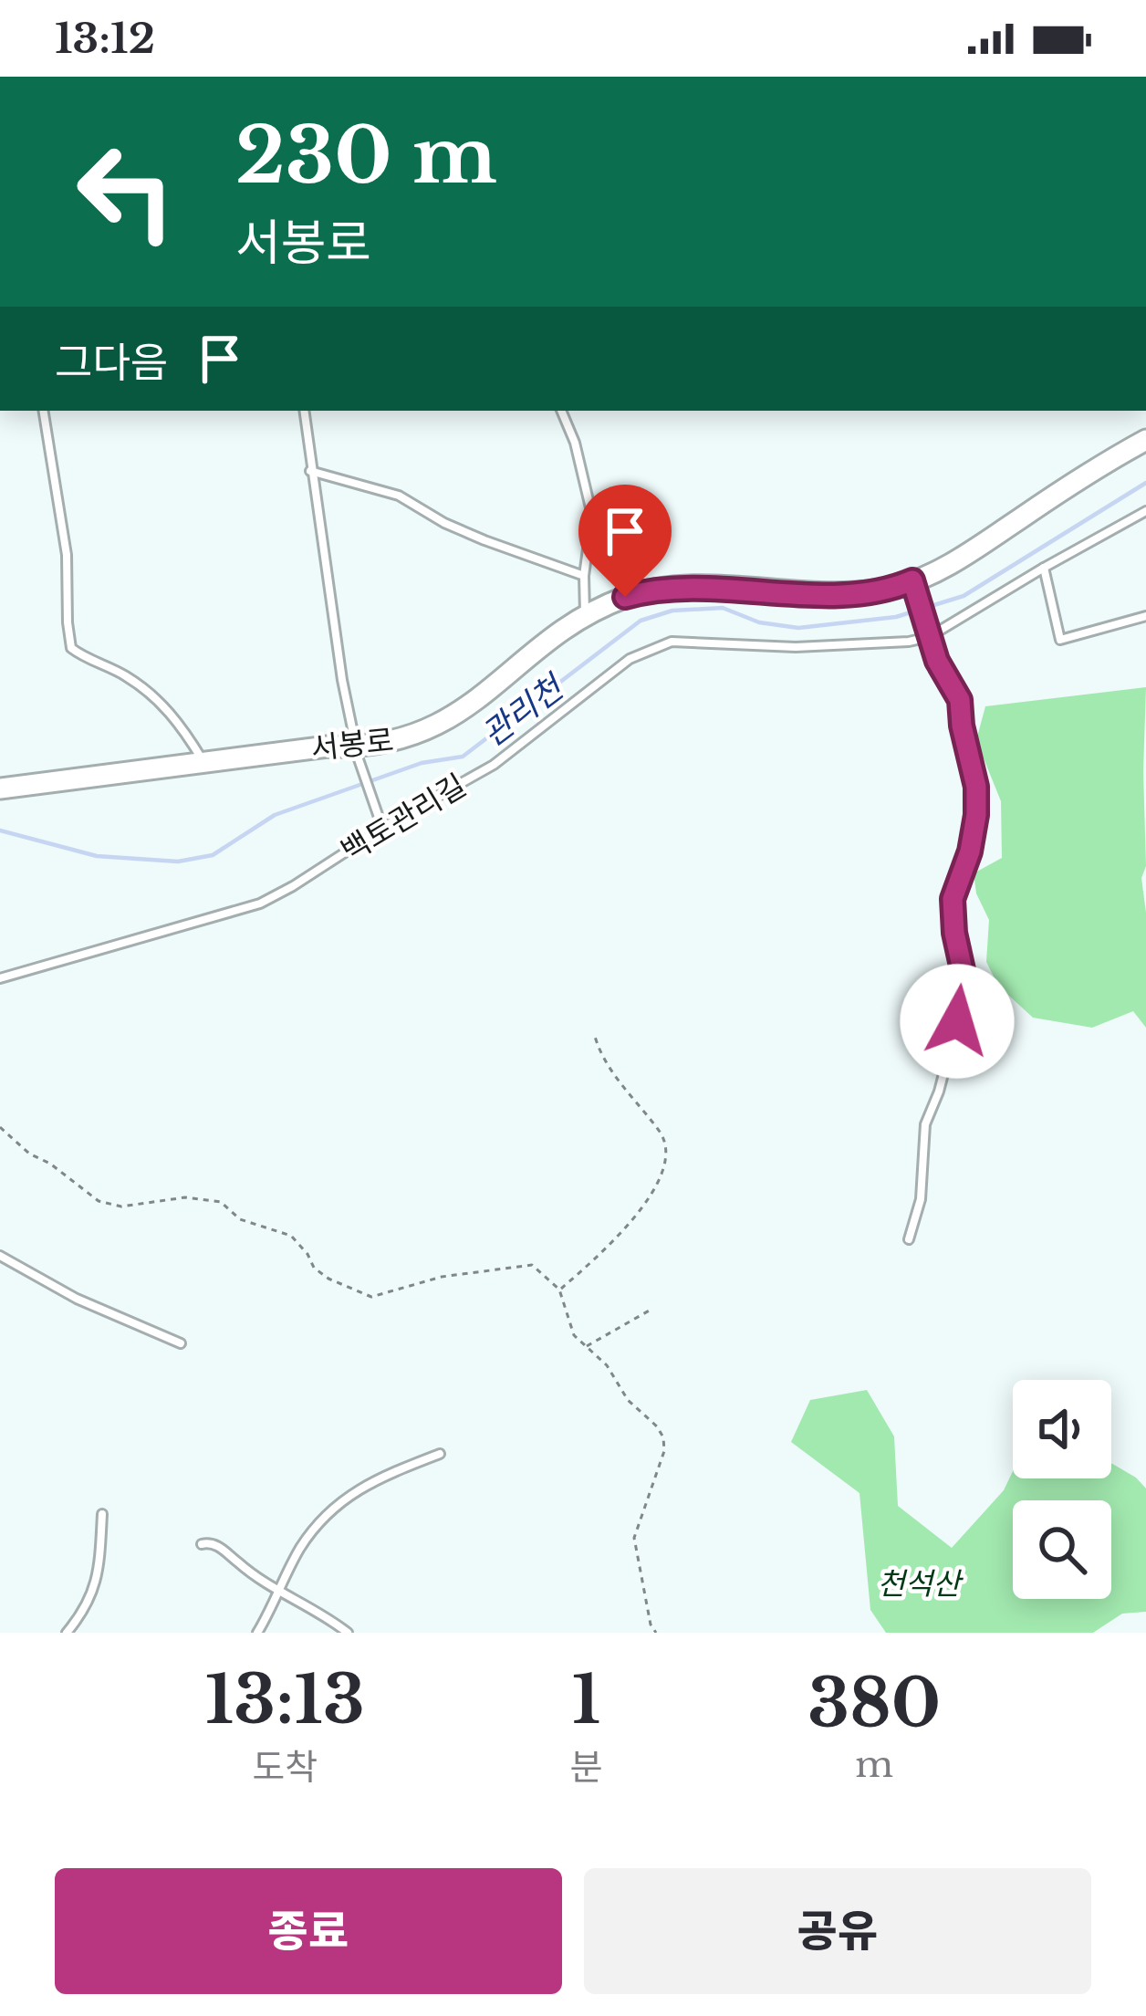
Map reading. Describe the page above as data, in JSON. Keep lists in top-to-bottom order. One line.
{"streets":{"main road":["서봉로"],"lane":["백토관리길"]},"water":["관리천"],"parks":["천석산"],"page":{"status":"13:12","turn":["230 m","서봉로"],"then":"그다음","eta":["13:13","도착","1","분","380","m"],"buttons":["종료","공유"]}}
